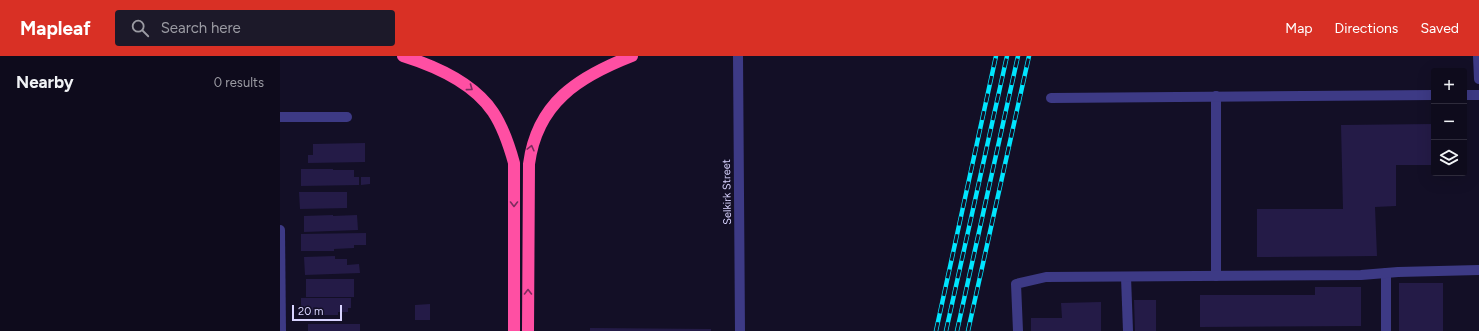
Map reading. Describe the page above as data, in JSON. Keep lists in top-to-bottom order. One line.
{"streets":{"street":["Selkirk Street"]},"scale_bar":"20 m","page":{"header":"Mapleaf","search":"Search here","nav":["Map","Directions","Saved"],"heading":["Nearby","0 results"],"map_buttons":["+","−"],"scale":"20 m"}}
